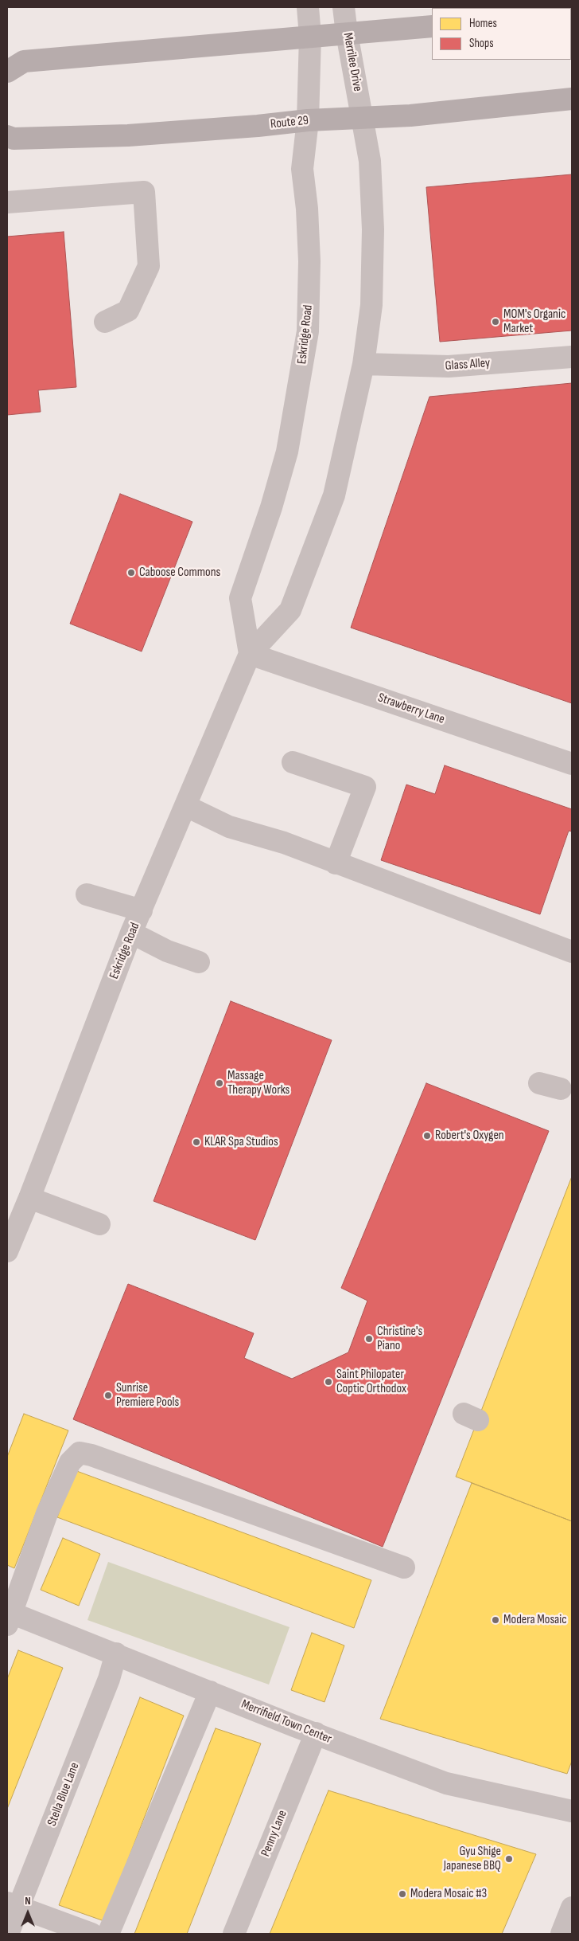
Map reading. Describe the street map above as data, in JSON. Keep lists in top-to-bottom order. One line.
{"streets":{"main road":["Route 29"],"street":["Merrilee Drive","Eskridge Road","Glass Alley","Strawberry Lane","Merrifield Town Center","Stella Blue Lane","Penny Lane"]},"crossings":[["Merrilee Drive","Route 29"],["Merrilee Drive","Eskridge Road"],["Route 29","Eskridge Road"],["Eskridge Road","Glass Alley"],["Eskridge Road","Strawberry Lane"],["Merrifield Town Center","Stella Blue Lane"],["Merrifield Town Center","Penny Lane"]],"places":["MOM's Organic Market","Caboose Commons","Massage Therapy Works","Robert's Oxygen","KLAR Spa Studios","Christine's Piano","Saint Philopater Coptic Orthodox","Sunrise Premiere Pools","Modera Mosaic","Gyu Shige Japanese BBQ","Modera Mosaic #3"],"legend":["Homes","Shops"],"north":"top"}
